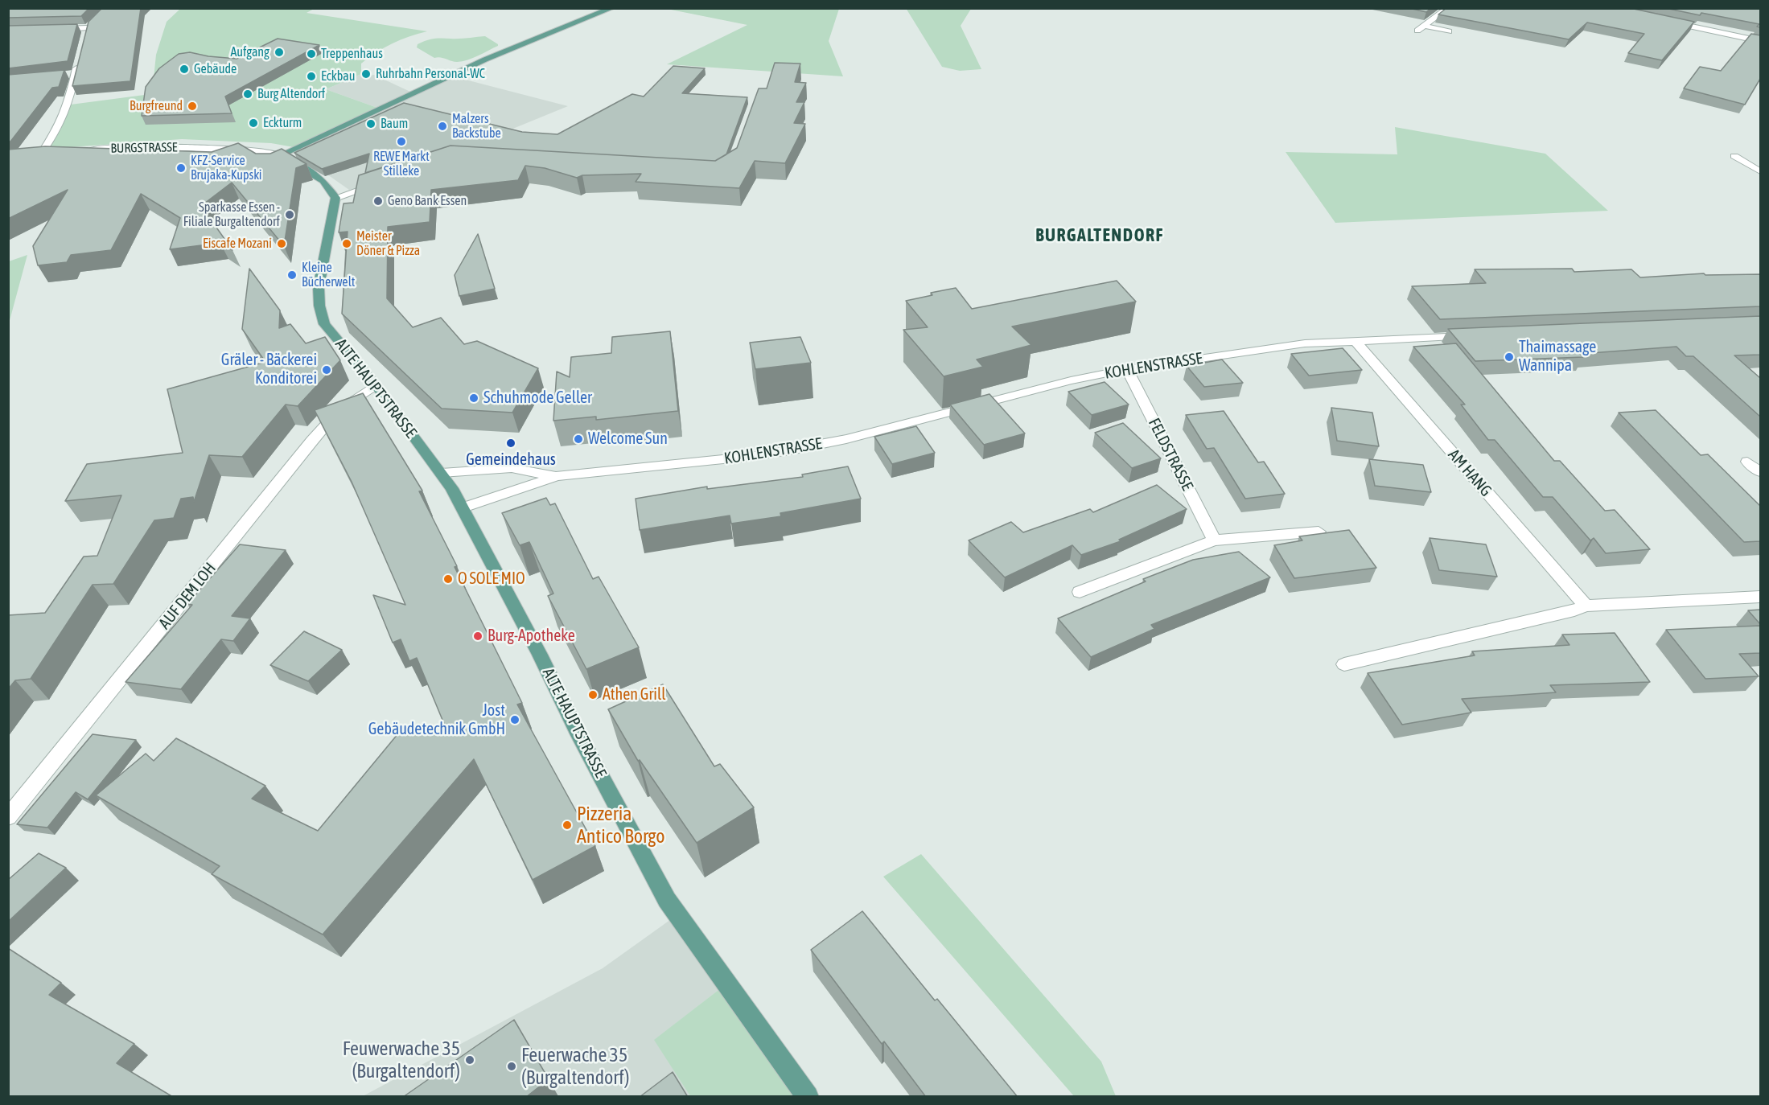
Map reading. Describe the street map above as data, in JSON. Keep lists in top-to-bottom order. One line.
{"streets":{"main road":["ALTE HAUPTSTRASSE"],"street":["BURGSTRASSE","KOHLENSTRASSE","FELDSTRASSE","AM HANG","AUF DEM LOH"]},"crossings":[["KOHLENSTRASSE","ALTE HAUPTSTRASSE"],["KOHLENSTRASSE","FELDSTRASSE"],["KOHLENSTRASSE","AM HANG"],["ALTE HAUPTSTRASSE","AUF DEM LOH"]],"districts":["BURGALTENDORF"],"places":["Aufgang","Treppenhaus","Gebäude","Ruhrbahn Personal-WC","Eckbau","Burg Altendorf","Burgfreund","Eckturm","Baum","Malzers Backstube","REWE Markt Stilleke","KFZ-Service Brujaka-Kupski","Geno Bank Essen","Sparkasse Essen - Filiale Burgaltendorf","Eiscafe Mozani","Meister Döner & Pizza","Kleine Bücherwelt","Thaimassage Wannipa","Gräler - Bäckerei Konditorei","Schuhmode Geller","Welcome Sun","Gemeindehaus","O SOLE MIO","Burg-Apotheke","Athen Grill","Jost Gebäudetechnik GmbH","Pizzeria Antico Borgo","Feuwerwache 35 (Burgaltendorf)","Feuerwache 35 (Burgaltendorf)"]}
